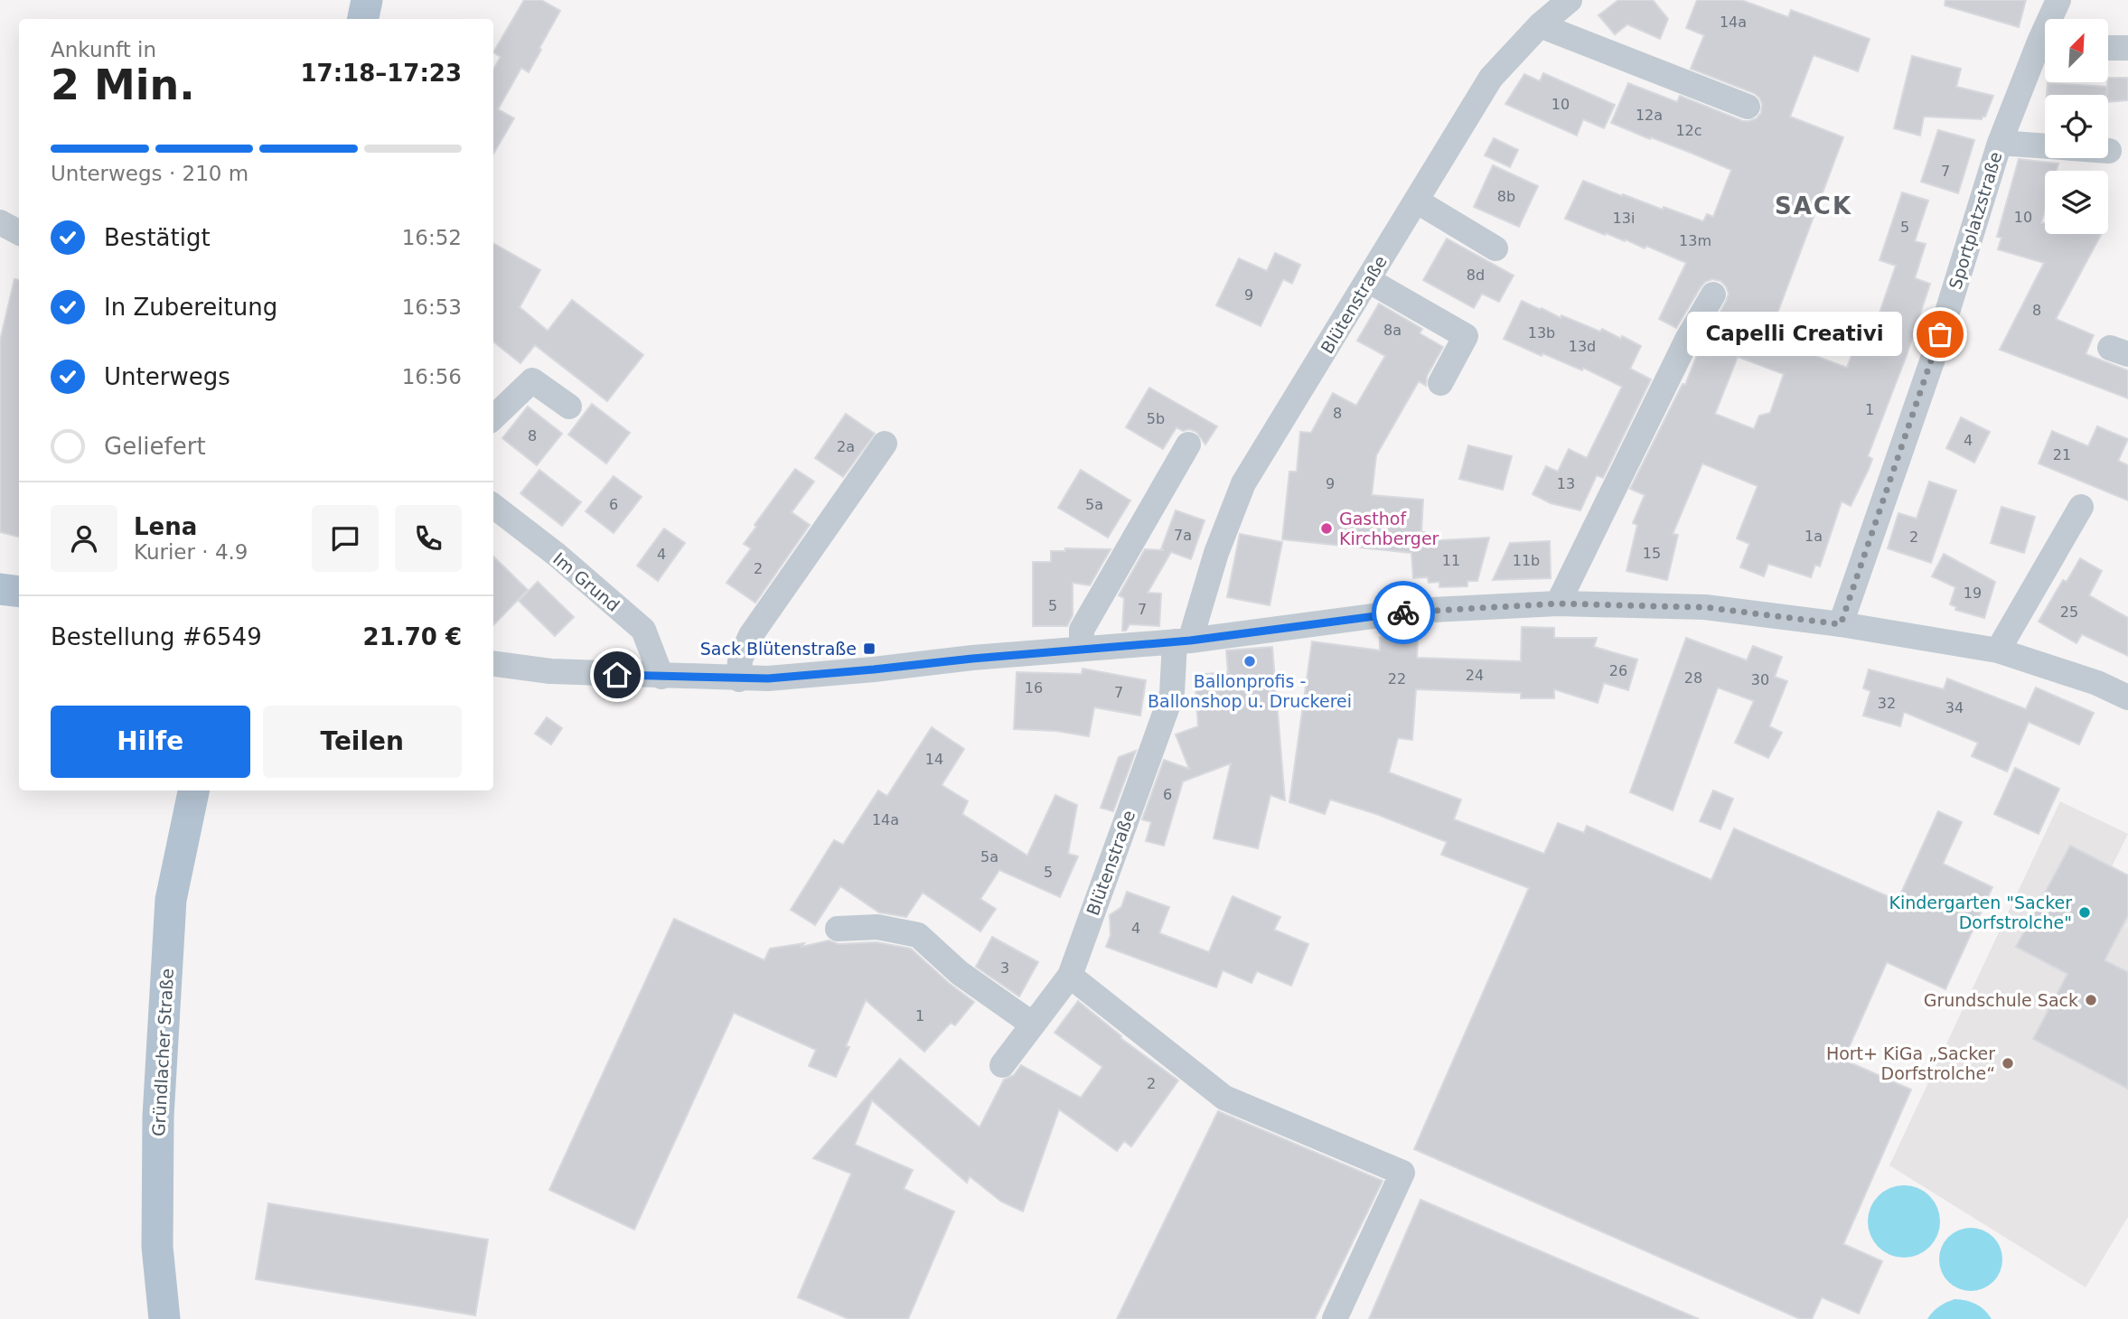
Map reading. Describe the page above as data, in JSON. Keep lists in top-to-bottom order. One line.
{"streets":{"main road":["Gründlacher Straße"],"street":["Sportplatzstraße","Blütenstraße","Im Grund"]},"districts":["SACK"],"places":{"other":["Capelli Creativi","Gasthof Kirchberger","Ballonprofis - Ballonshop u. Druckerei","Kindergarten \"Sacker Dorfstrolche\"","Grundschule Sack","Hort+ KiGa „Sacker Dorfstrolche“"],"transit":["Sack Blütenstraße"]},"house_numbers":["14a","10","12a","12c","7","8b","10","13i","5","13m","8d","9","8","8a","13b","13d","1","8","5b","8","4","2a","21","9","13","6","5a","7a","1a","2","15","4","11","11b","2","19","5","7","25","26","24","28","22","30","16","7","32","34","14","6","14a","5a","5","4","3","1","2"],"north":"top right","page":{"heading":["2 Min.","Ankunft in","17:18–17:23"],"panel":["Lena","Kurier · 4.9","Bestellung #6549","21.70 €"],"bar":"Unterwegs · 210 m","list":[["Bestätigt","16:52"],["In Zubereitung","16:53"],["Unterwegs","16:56"],"Geliefert"],"bubble":"Capelli Creativi","buttons":["Hilfe","Teilen"]}}
